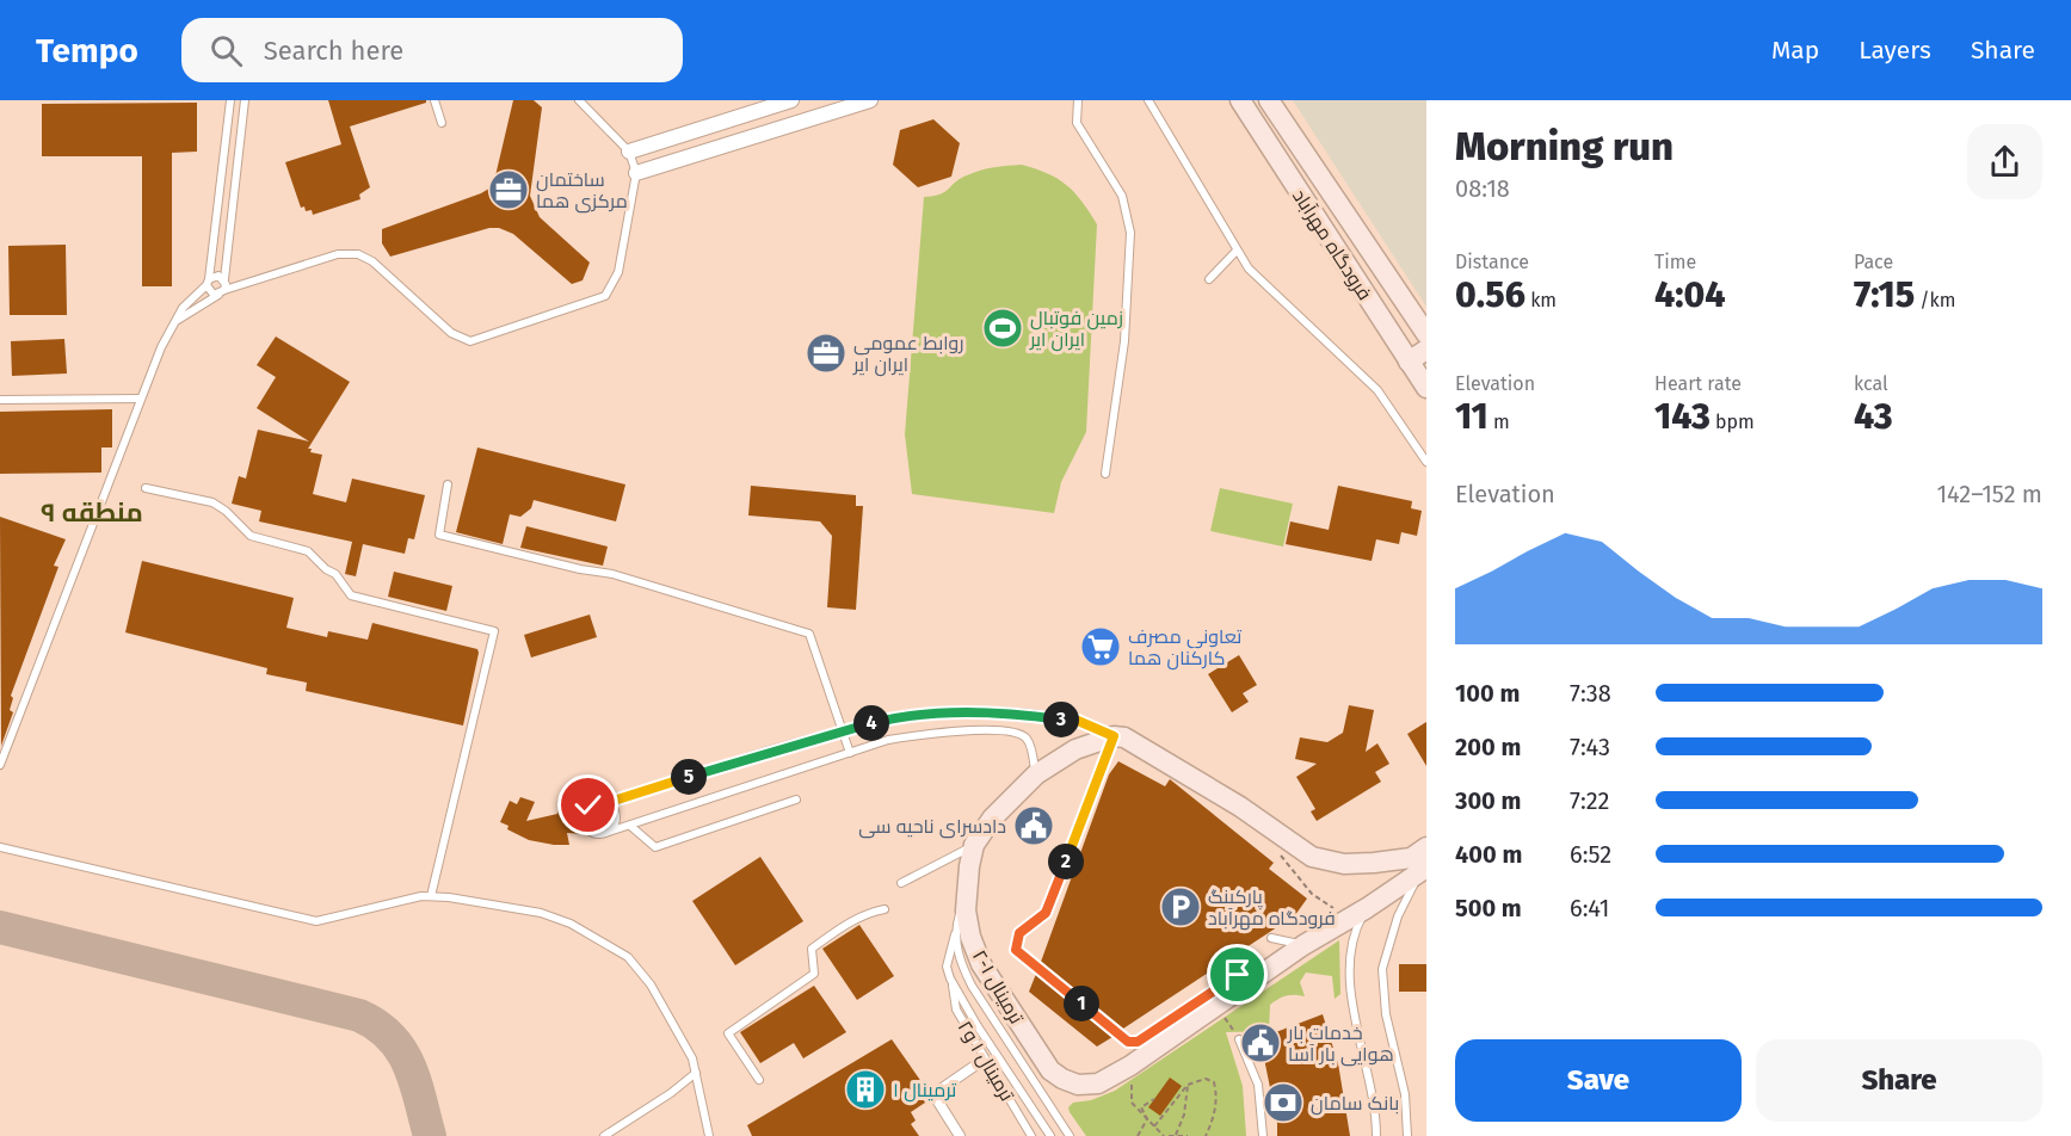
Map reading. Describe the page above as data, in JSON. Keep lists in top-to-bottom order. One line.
{"streets":{"main road":["فرودگاه مهرآباد","ترمینال ۱-۲"],"lane":["ترمینال ۱ و۲"]},"crossings":[["ترمینال ۱-۲","ترمینال ۱ و۲"]],"districts":["منطقه ۹"],"places":{"office":["ساختمان مرکزی هما","روابط عمومی ایران ایر"],"sports":["زمین فوتبال ایران ایر"],"supermarket":["تعاونی مصرف کارکنان هما"],"public building":["دادسرای ناحیه سی","خدمات بار هوایی بار آسا"],"parking":["پارکینگ فرودگاه مهرآباد"],"building":["ترمینال ۱"],"bank":["بانک سامان"]},"page":{"header":"Tempo","search":"Search here","nav":["Map","Layers","Share"],"heading":["Morning run","08:18"],"stats":[["Distance","0.56 km"],["Time","4:04"],["Pace","7:15 /km"],["Elevation","11 m"],["Heart rate","143 bpm"],["kcal","43"]],"chart":["Elevation","142–152 m"],"list":[{"name":"100 m","note":"7:38"},{"name":"200 m","note":"7:43"},{"name":"300 m","note":"7:22"},{"name":"400 m","note":"6:52"},{"name":"500 m","note":"6:41"}],"pins":["3","4","5","2","1"],"buttons":["Save","Share"]}}
